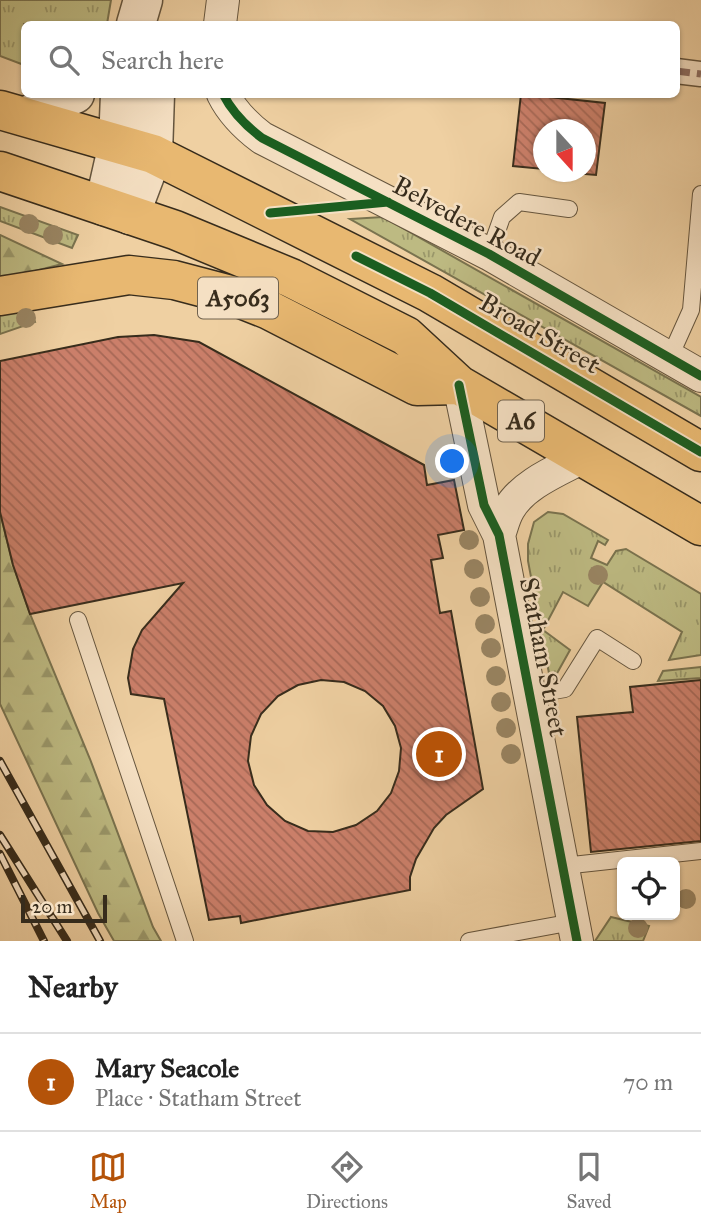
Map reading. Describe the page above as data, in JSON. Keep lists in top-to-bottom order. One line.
{"streets":{"highway":["A5063","Broad Street","A6"],"street":["Belvedere Road","Statham Street"]},"crossings":[["A5063","A6"],["A5063","Statham Street"],["A6","Statham Street"]],"scale_bar":"20 m","north":"bottom","page":{"search":"Search here","pins":"1","scale":"20 m","heading":"Nearby","list":[{"mark":"1","name":"Mary Seacole","note":"Place · Statham Street","value":"70 m"}],"nav":["Map","Directions","Saved"]}}
